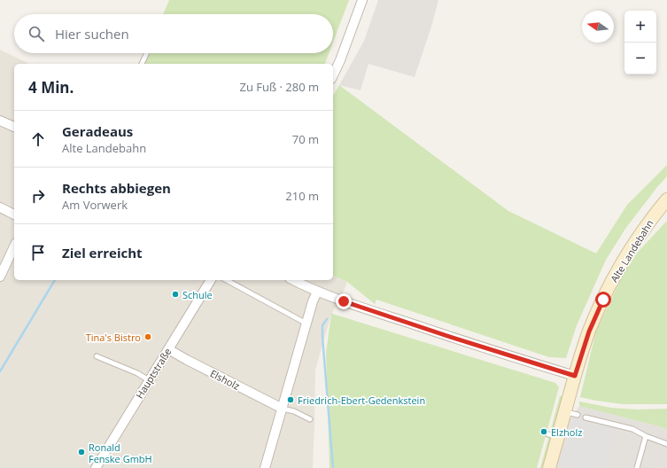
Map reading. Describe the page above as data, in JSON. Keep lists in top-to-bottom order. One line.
{"streets":{"main road":["Alte Landebahn"],"street":["Hauptstraße","Elsholz"]},"crossings":[["Hauptstraße","Elsholz"]],"places":["Schule","Tina's Bistro","Friedrich-Ebert-Gedenkstein","Elzholz","Ronald Fenske GmbH"],"north":"left","page":{"map_buttons":["+","−"],"search":"Hier suchen","heading":["4 Min.","Zu Fuß · 280 m"],"list":[["Geradeaus","Alte Landebahn","70 m"],["Rechts abbiegen","Am Vorwerk","210 m"],"Ziel erreicht"]}}
